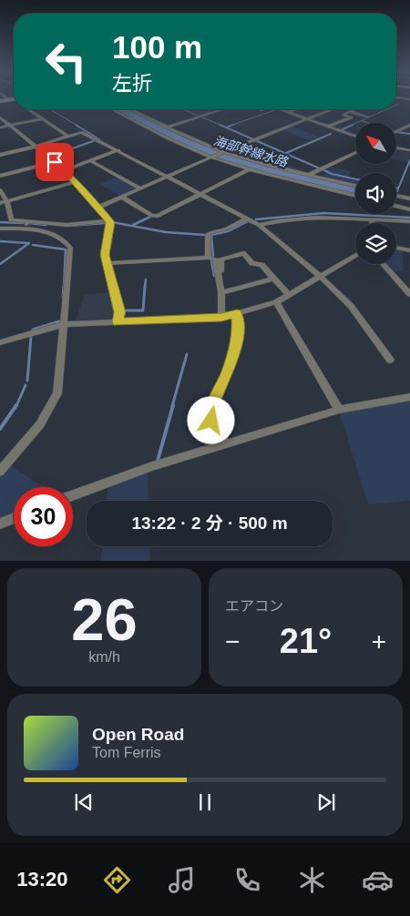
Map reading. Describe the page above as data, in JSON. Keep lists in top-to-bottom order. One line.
{"water":["海部幹線水路"],"north":"top left","page":{"turn":["100 m","左折"],"limit":"30","trip":"13:22 · 2 分 · 500 m","tile":[["26","km/h"],"エアコン"],"heat":["−","21°","+"],"song":["Open Road","Tom Ferris"],"tabs":"13:20"}}
